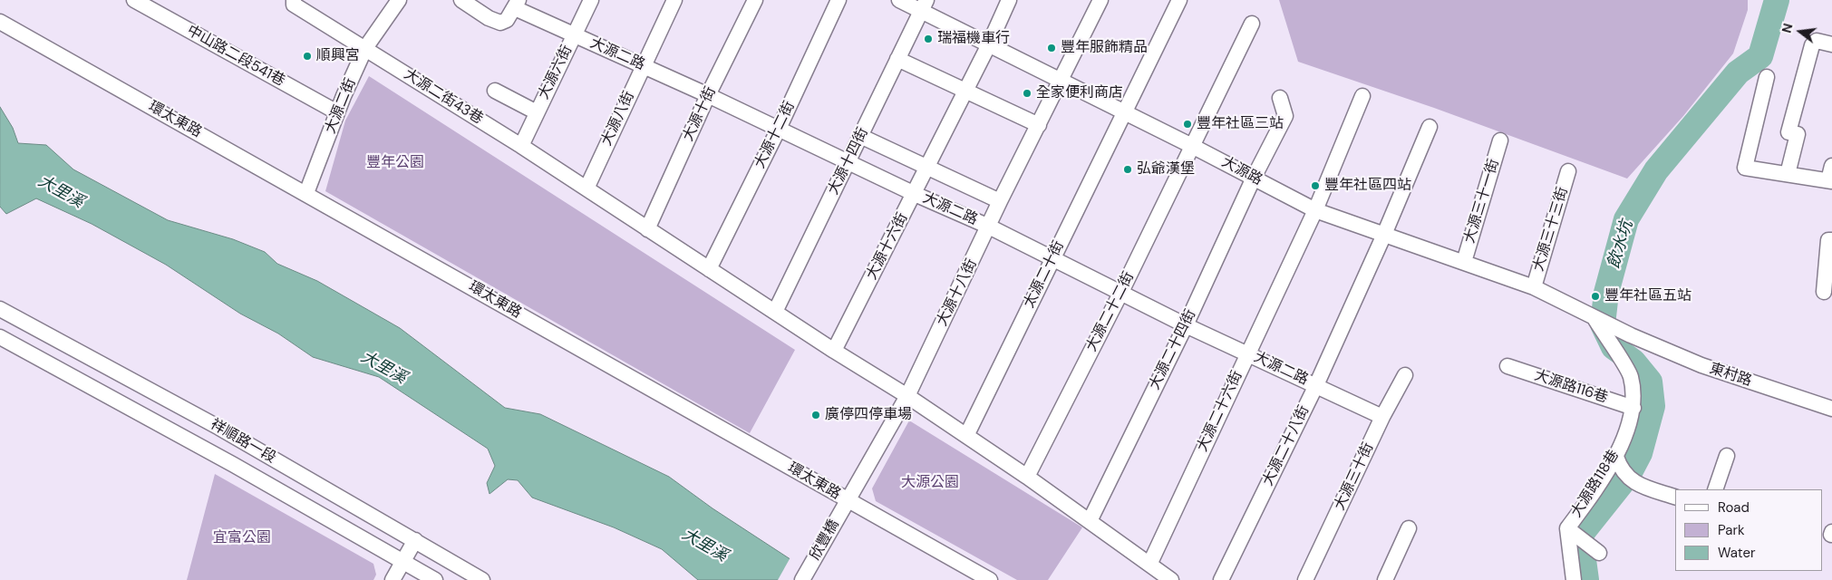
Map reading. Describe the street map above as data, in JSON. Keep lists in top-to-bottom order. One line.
{"streets":{"street":["大源二路","中山路二段541巷","大源六街","大源二街43巷","大源二街","大源十街","大源八街","環太東路","大源十二街","大源十四街","大源路","大源三十一街","大源三十三街","大源十六街","太源二十街","大源十八街","大源二十二街","大源二十四街","東村路","大源路116巷","大源二十六街","祥順路一段","大源二十八街","大源三十街","大源路118巷","欣豐橋"]},"crossings":[["大源二路","大源六街"],["大源二路","大源十街"],["大源二路","大源八街"],["大源二路","大源十二街"],["大源二路","大源十四街"],["大源二路","大源十六街"],["大源二路","太源二十街"],["大源二路","大源十八街"],["大源二路","大源二十二街"],["大源二路","大源二十四街"],["大源二路","大源二十六街"],["大源二路","大源二十八街"],["大源二路","大源三十街"],["中山路二段541巷","大源二街"],["大源六街","大源二街43巷"],["大源二街43巷","大源二街"],["大源二街43巷","大源十街"],["大源二街43巷","大源八街"],["大源二街43巷","大源十二街"],["大源二街43巷","大源十四街"],["大源二街43巷","大源十六街"],["大源二街43巷","太源二十街"],["大源二街43巷","大源十八街"],["大源二街43巷","大源二十二街"],["大源二街43巷","大源二十四街"],["大源二街43巷","大源二十六街"],["大源二街","環太東路"],["環太東路","大源十八街"],["環太東路","欣豐橋"],["大源十四街","大源路"],["大源路","大源三十一街"],["大源路","大源三十三街"],["大源路","大源十六街"],["大源路","太源二十街"],["大源路","大源十八街"],["大源路","大源二十二街"],["大源路","大源二十四街"],["大源路","東村路"],["大源路","大源二十六街"],["大源路","大源二十八街"],["大源路","大源路118巷"],["大源十八街","欣豐橋"],["東村路","大源路118巷"],["大源路116巷","大源路118巷"]],"water":["大里溪","飲水坑"],"parks":["豐年公園","大源公園","宜富公園"],"places":["瑞福機車行","豐年服飾精品","順興宮","全家便利商店","豐年社區三站","弘爺漢堡","豐年社區四站","豐年社區五站","廣停四停車場"],"legend":["Road","Park","Water"],"north":"left"}
